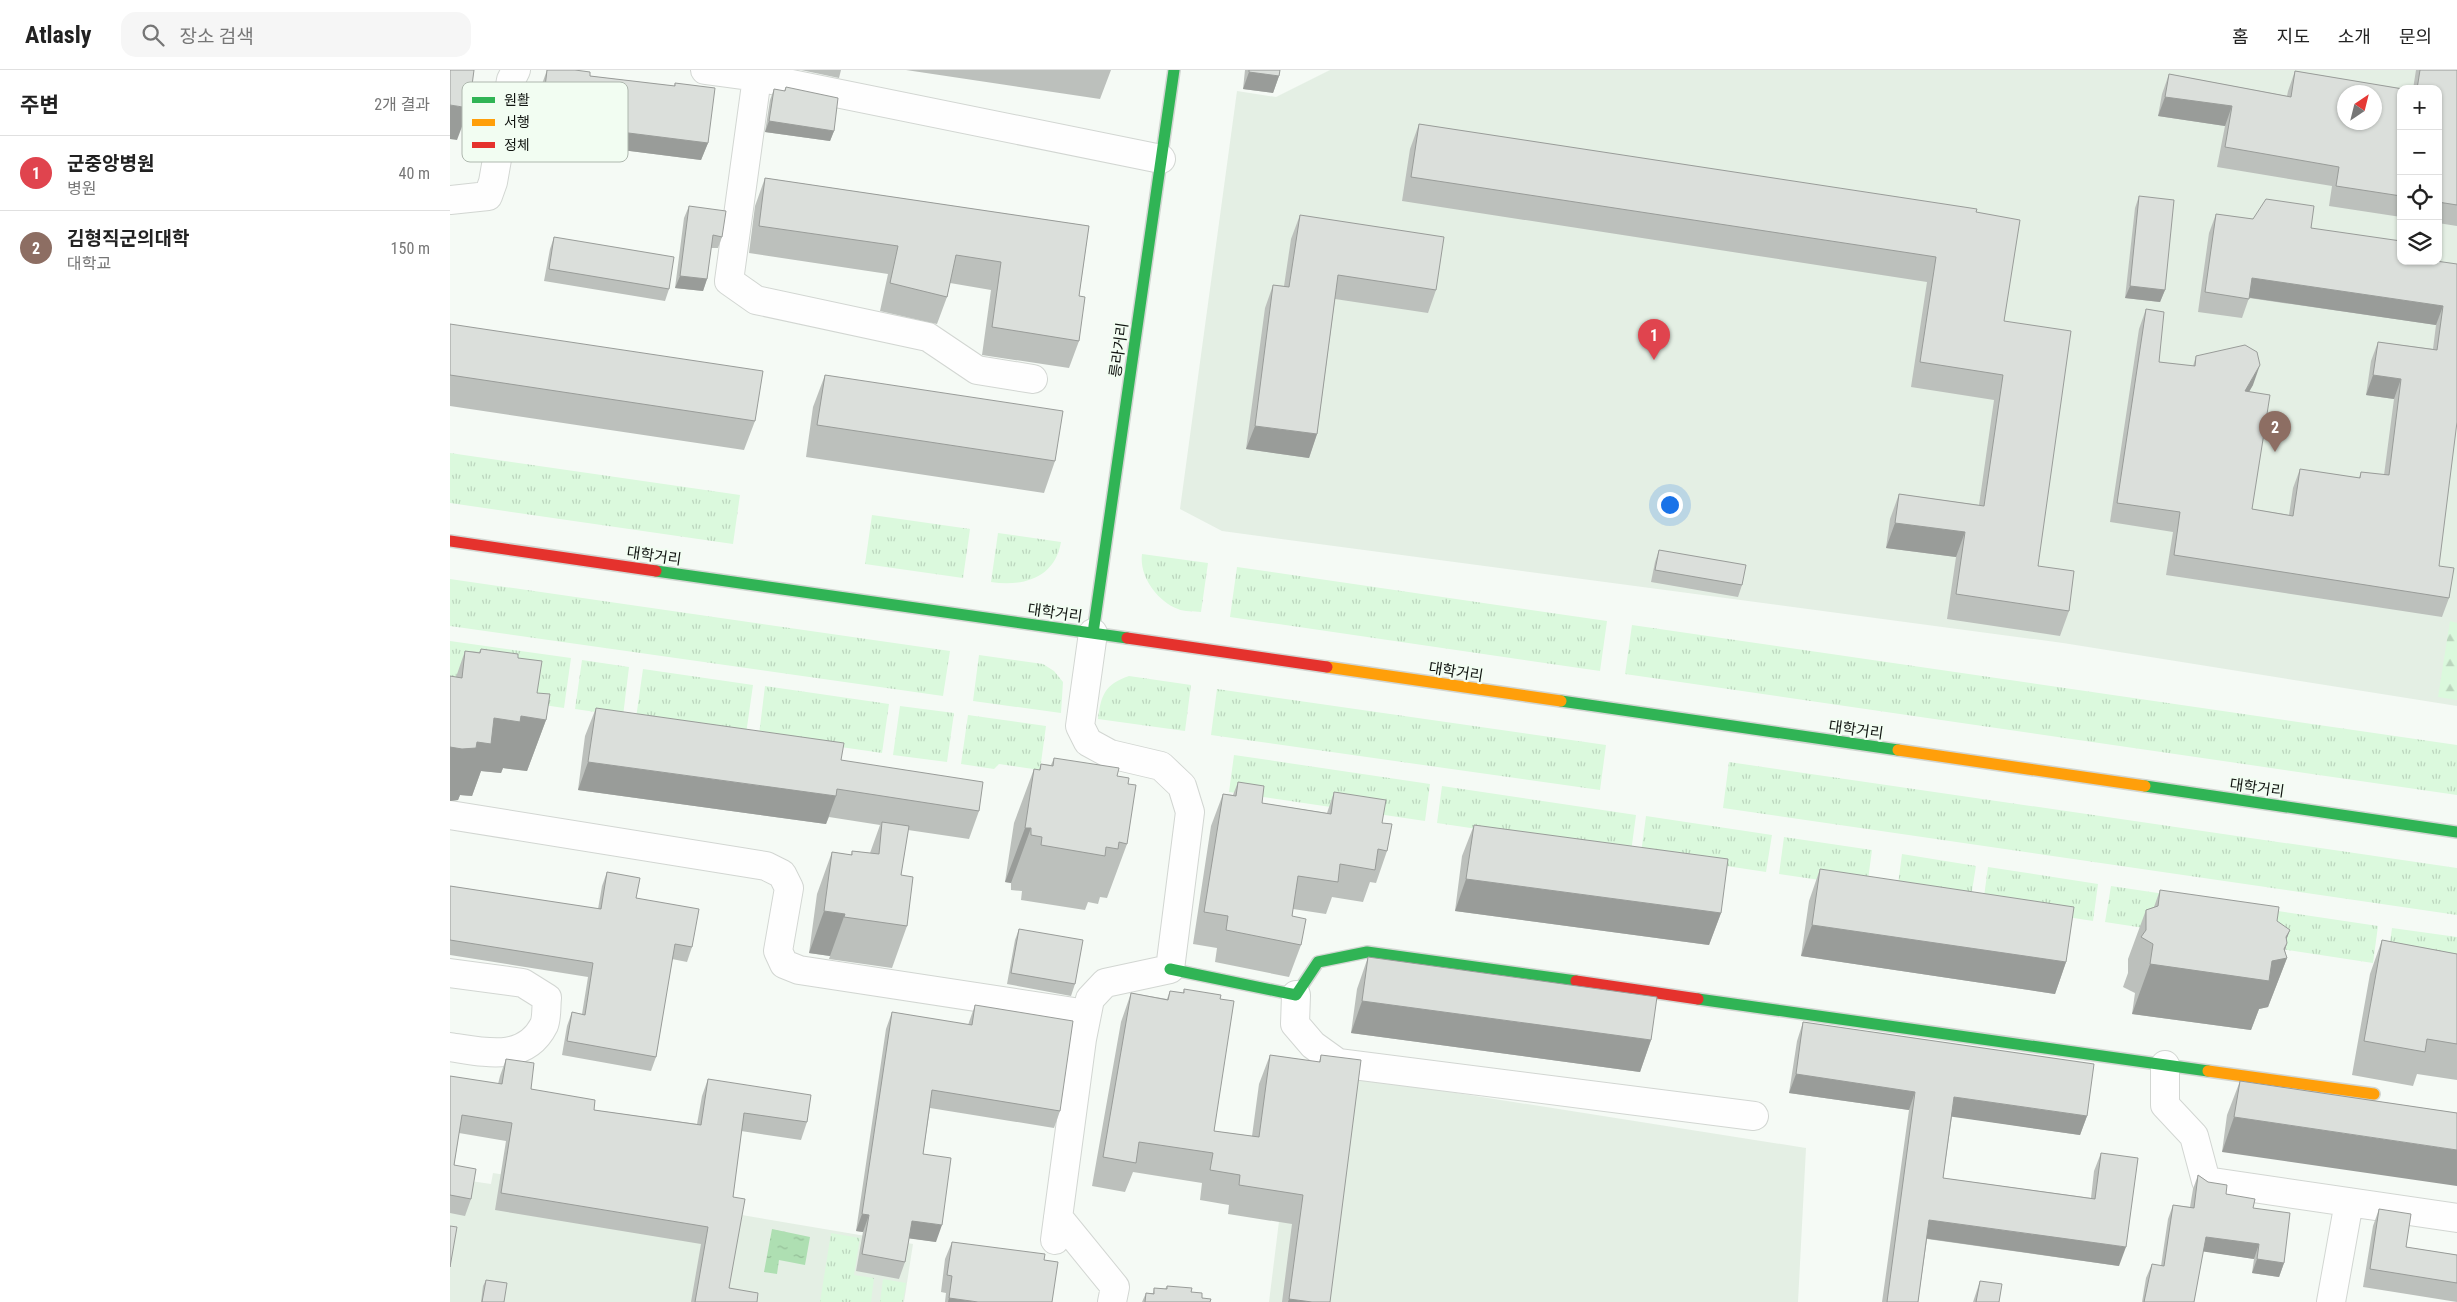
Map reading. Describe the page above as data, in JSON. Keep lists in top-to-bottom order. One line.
{"streets":{"main road":["릉라거리","대학거리"]},"crossings":[["릉라거리","대학거리"]],"legend":["원활","서행","정체"],"north":"top right","page":{"header":"Atlasly","search":"장소 검색","nav":["홈","지도","소개","문의"],"heading":["주변","2개 결과"],"map_buttons":["+","−"],"list":[{"mark":"1","name":"군중앙병원","note":"병원","value":"40 m"},{"mark":"2","name":"김형직군의대학","note":"대학교","value":"150 m"}],"pins":["1","2"]}}
